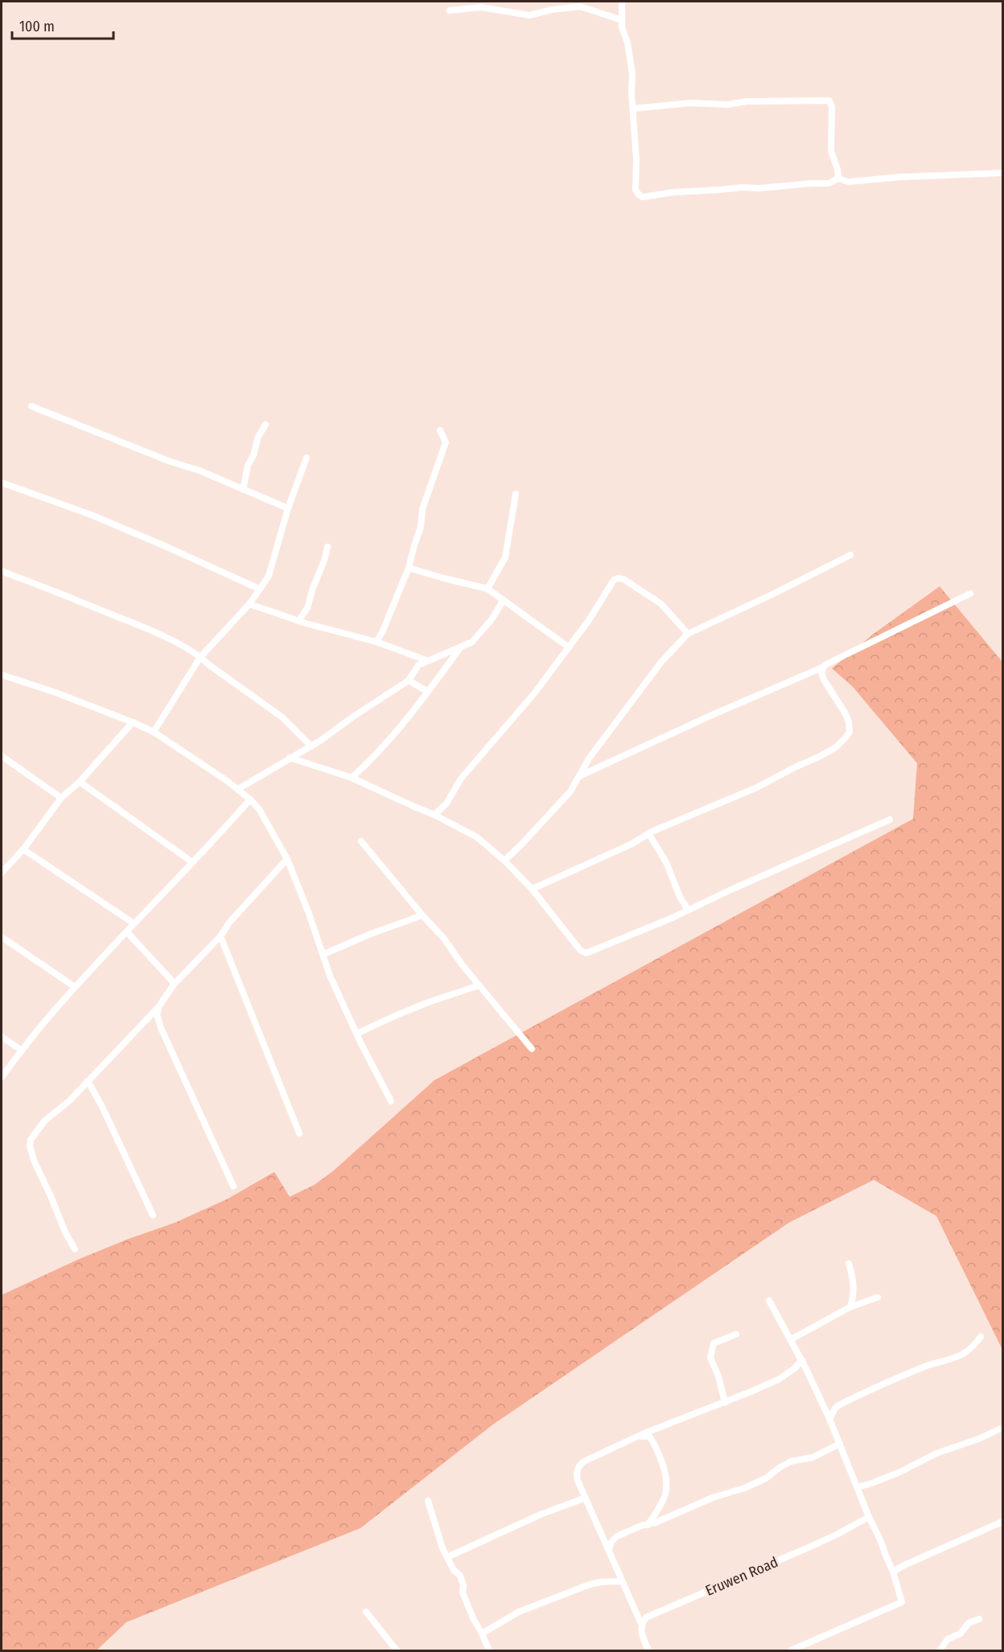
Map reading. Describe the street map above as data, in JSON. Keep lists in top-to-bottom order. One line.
{"streets":{"street":["Eruwen Road"]},"scale_bar":"100 m"}
